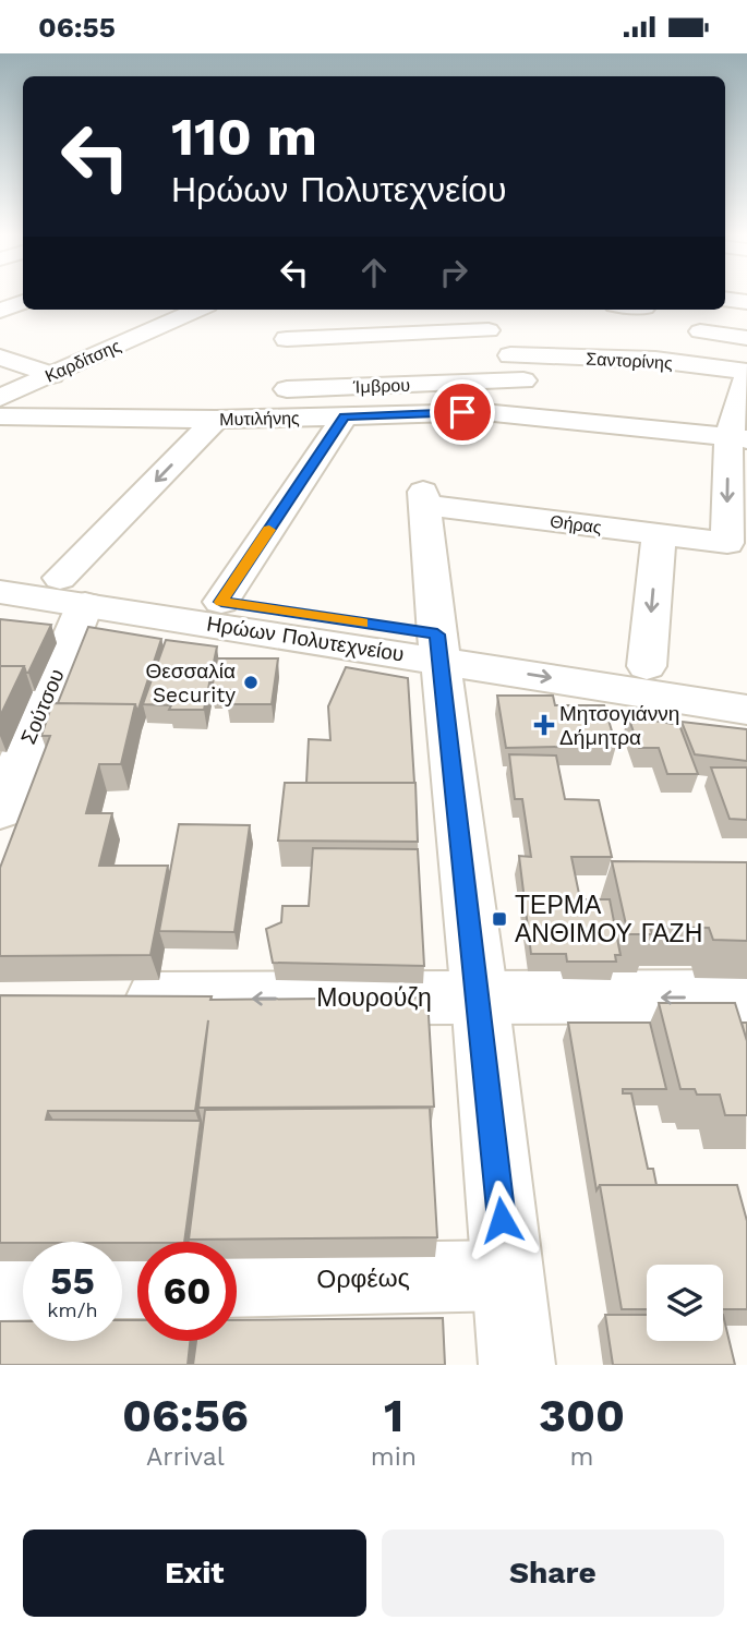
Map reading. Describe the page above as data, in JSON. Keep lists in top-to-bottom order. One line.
{"streets":{"street":["Καρδίτσης","Σαντορίνης","Ίμβρου","Μυτιλήνης","Θήρας","Ηρώων Πολυτεχνείου","Σούτσου","Μουρούζη","Ορφέως"]},"crossings":[["Μυτιλήνης","Θήρας"],["Θήρας","Ηρώων Πολυτεχνείου"],["Θήρας","Μουρούζη"],["Θήρας","Ορφέως"],["Ηρώων Πολυτεχνείου","Σούτσου"]],"one_way":["Μουρούζη"],"places":{"other":["Θεσσαλία Security"],"health":["Μητσογιάννη Δήμητρα"],"transit":["ΤΕΡΜΑ ΑΝΘΙΜΟΥ ΓΑΖΗ"]},"page":{"status":"06:55","turn":["110 m","Ηρώων Πολυτεχνείου"],"speed":"55 km/h","limit":"60","eta":["06:56","Arrival","1","min","300","m"],"buttons":["Exit","Share"]}}
